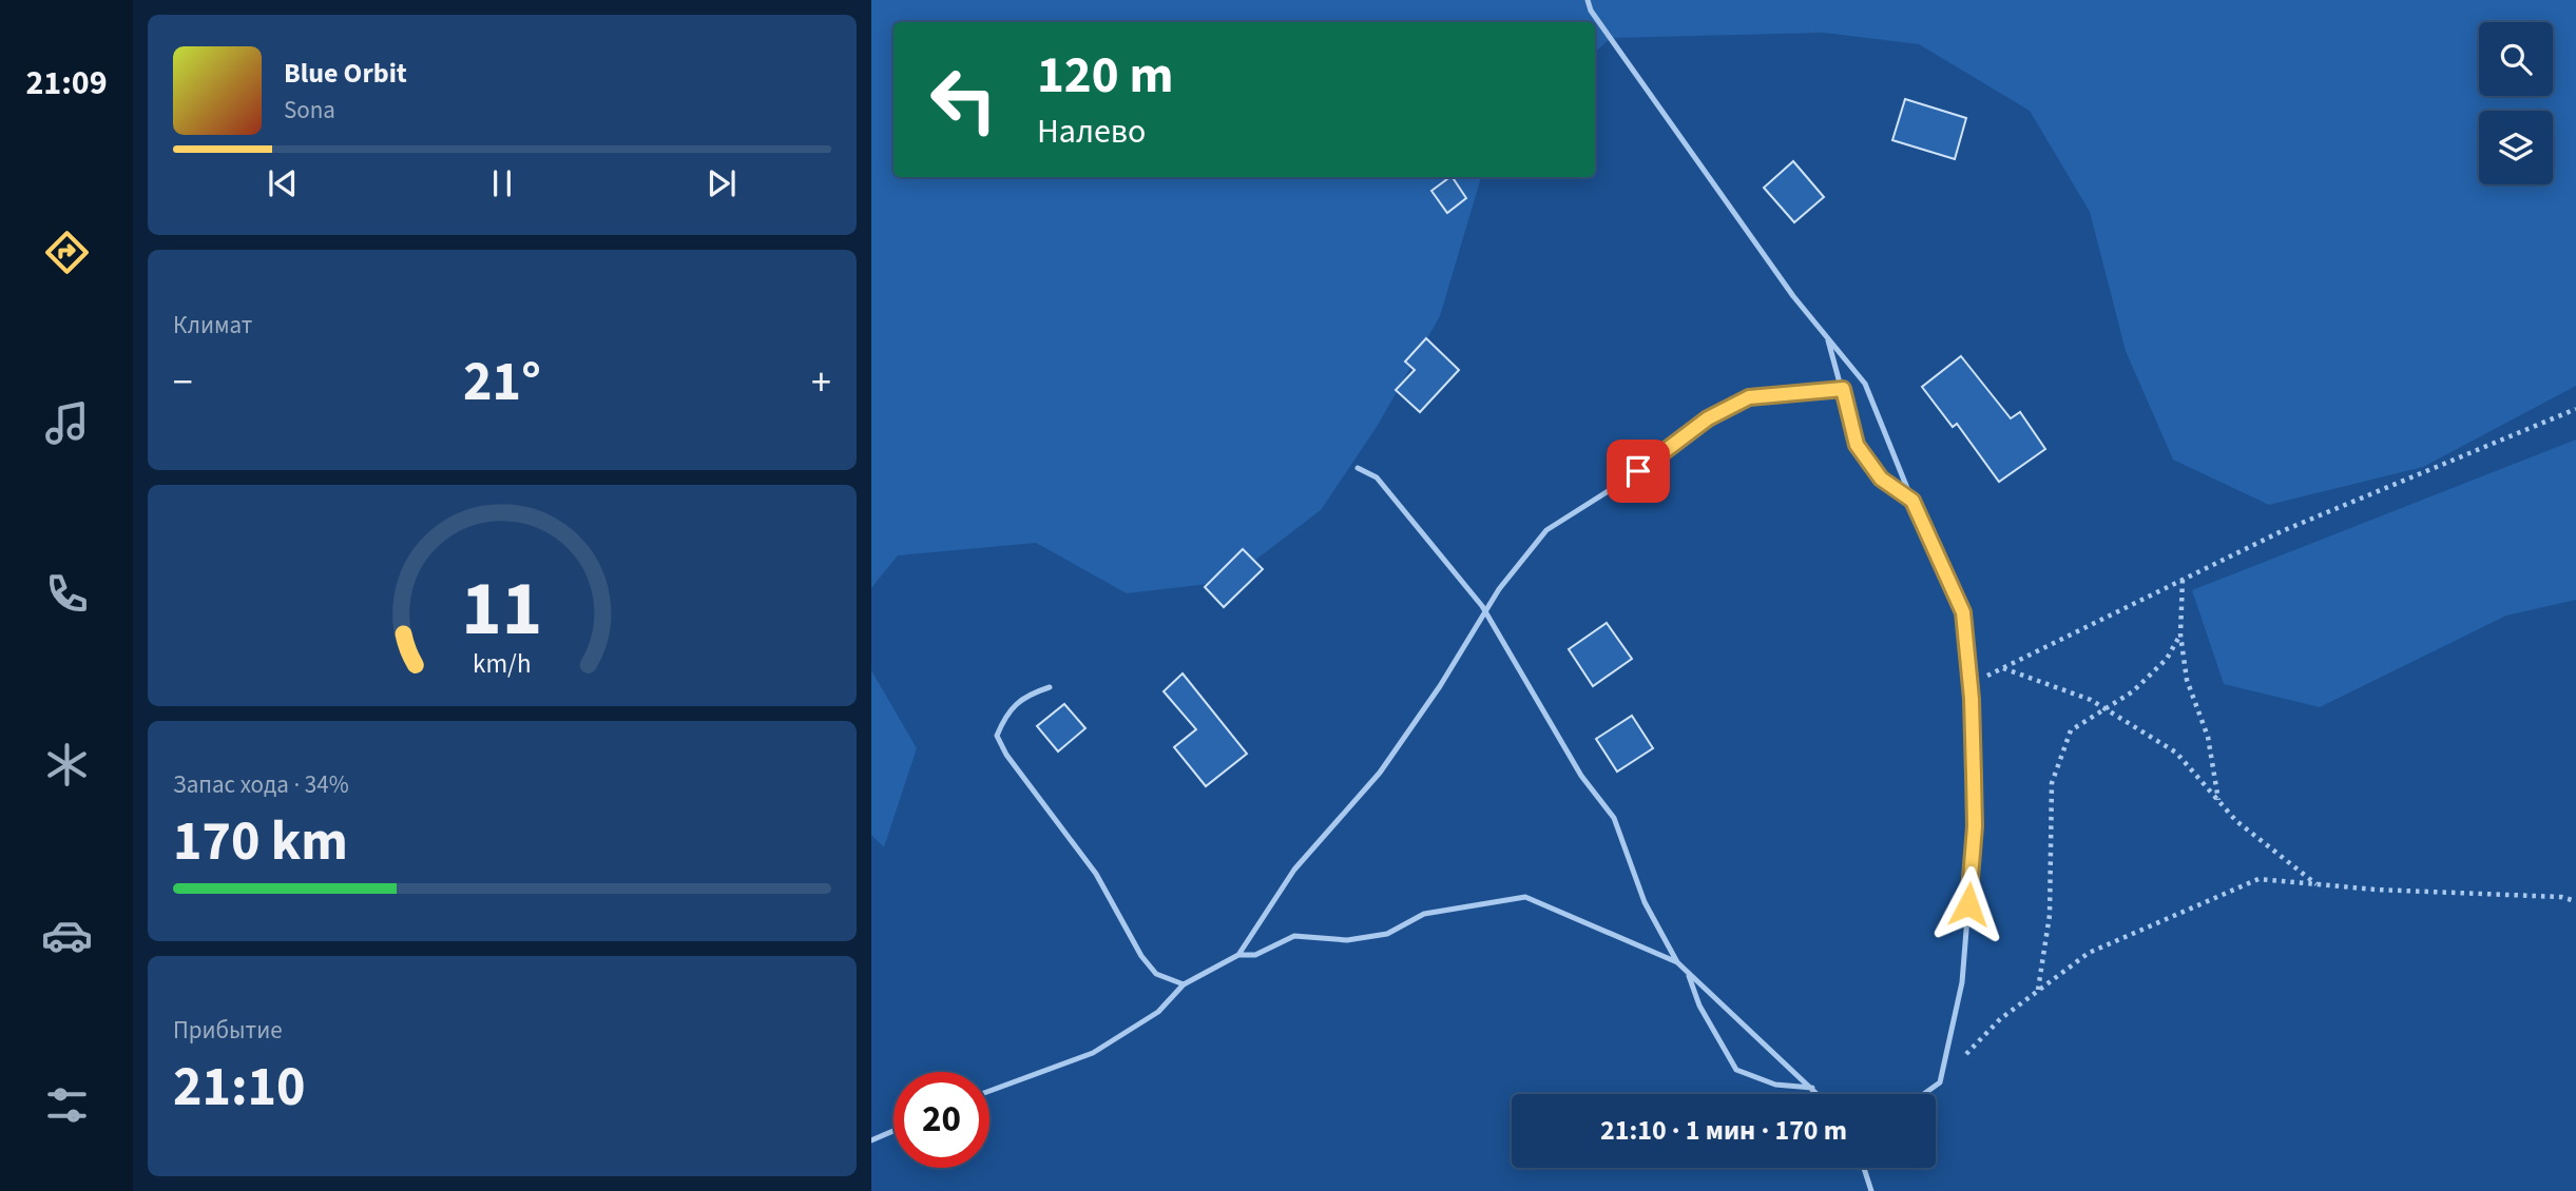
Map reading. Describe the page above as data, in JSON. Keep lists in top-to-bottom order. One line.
{"page":{"tabs":"21:09","turn":["120 m","Налево"],"song":["Blue Orbit","Sona"],"tile":["Климат",["Запас хода · 34%","170 km"],["Прибытие","21:10"]],"heat":["−","21°","+"],"limit":"20","trip":"21:10 · 1 мин · 170 m","gauge":["11","km/h"]}}
